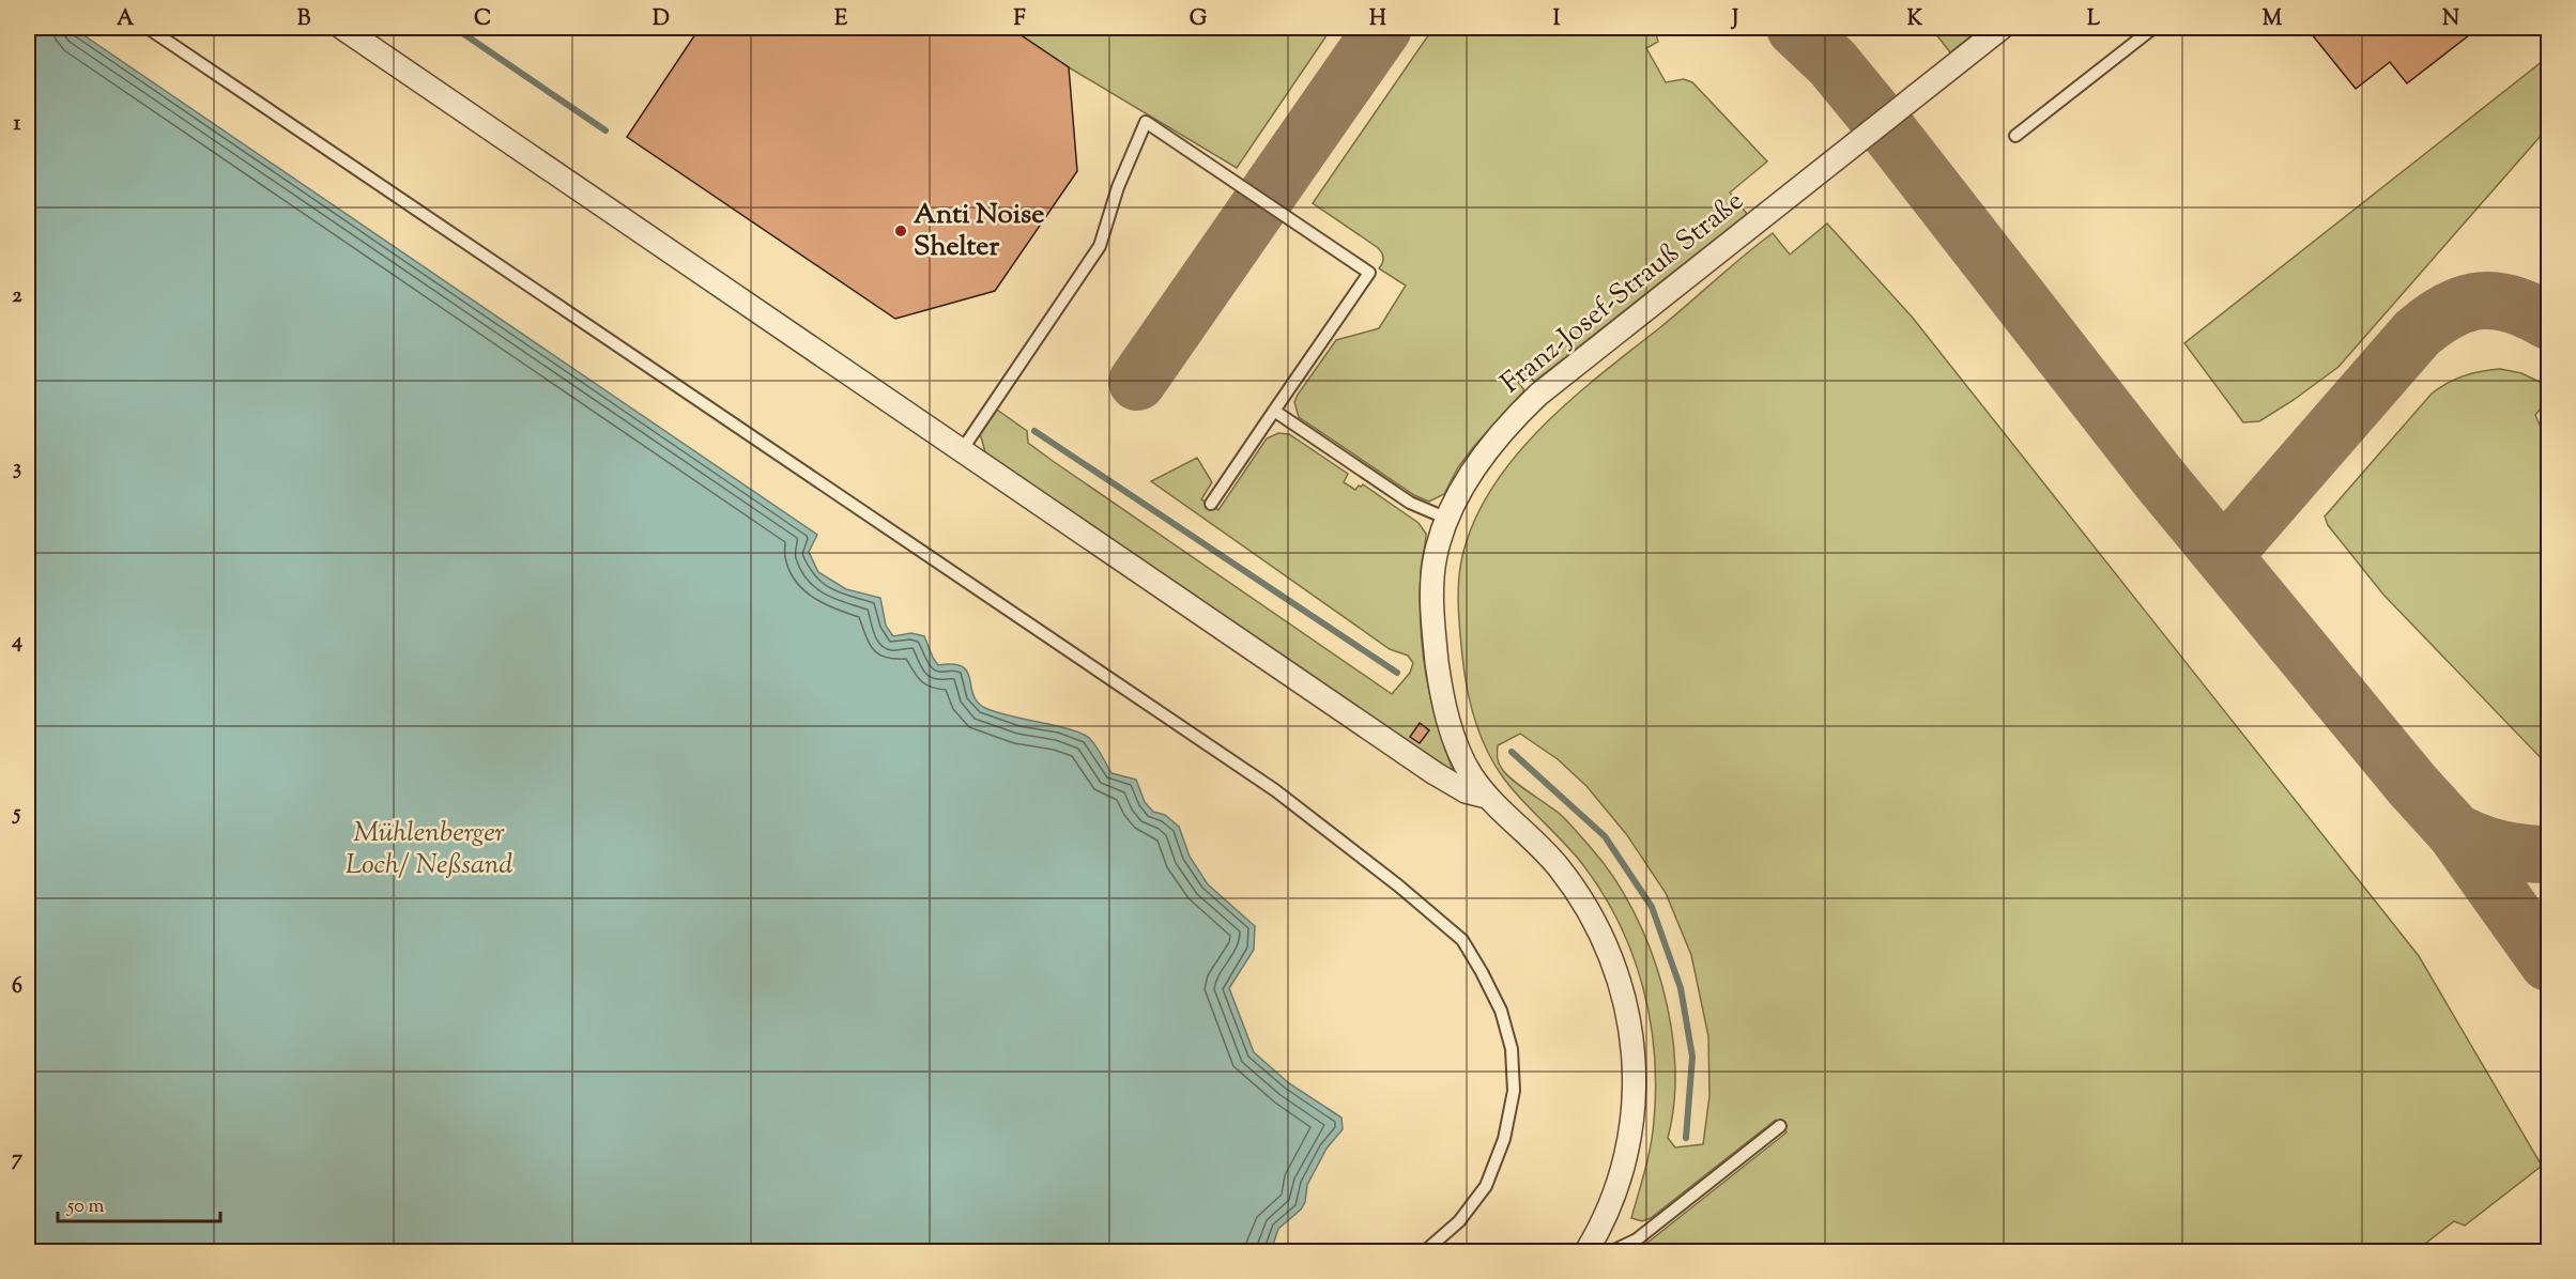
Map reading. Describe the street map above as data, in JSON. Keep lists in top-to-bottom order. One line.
{"streets":{"street":["Franz-Josef-Strauß Straße"]},"parks":["Mühlenberger Loch/ Neßsand"],"places":["Anti Noise Shelter"],"scale_bar":"50 m","grid":{"columns":["A","B","C","D","E","F","G","H","I","J","K","L","M","N"],"rows":["1","2","3","4","5","6","7"]}}
